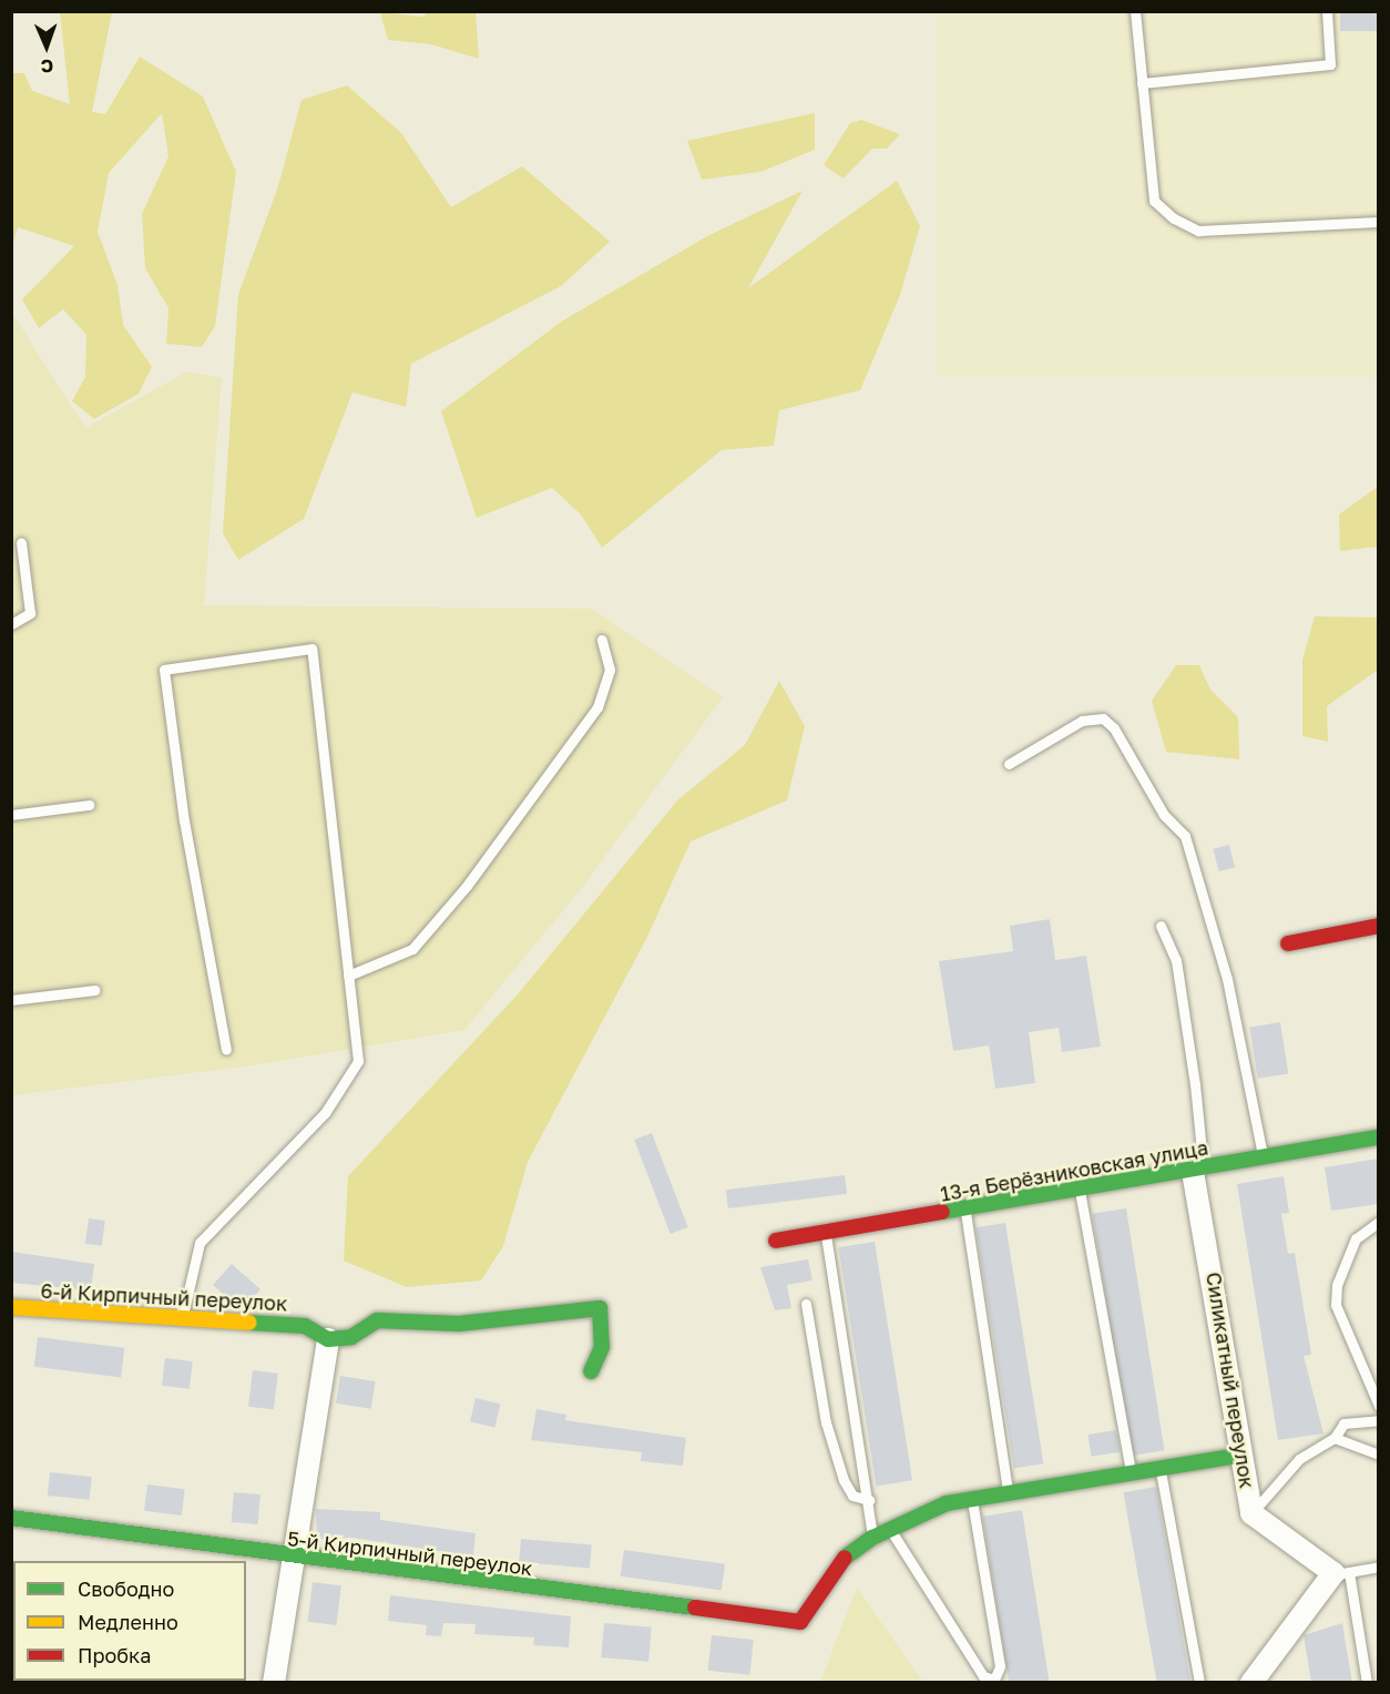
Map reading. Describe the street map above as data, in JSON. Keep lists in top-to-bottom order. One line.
{"streets":{"street":["13-я Берёзниковская улица","6-й Кирпичный переулок","Силикатный переулок","5-й Кирпичный переулок"]},"crossings":[["13-я Берёзниковская улица","Силикатный переулок"]],"legend":["Свободно","Медленно","Пробка"],"north":"bottom"}
